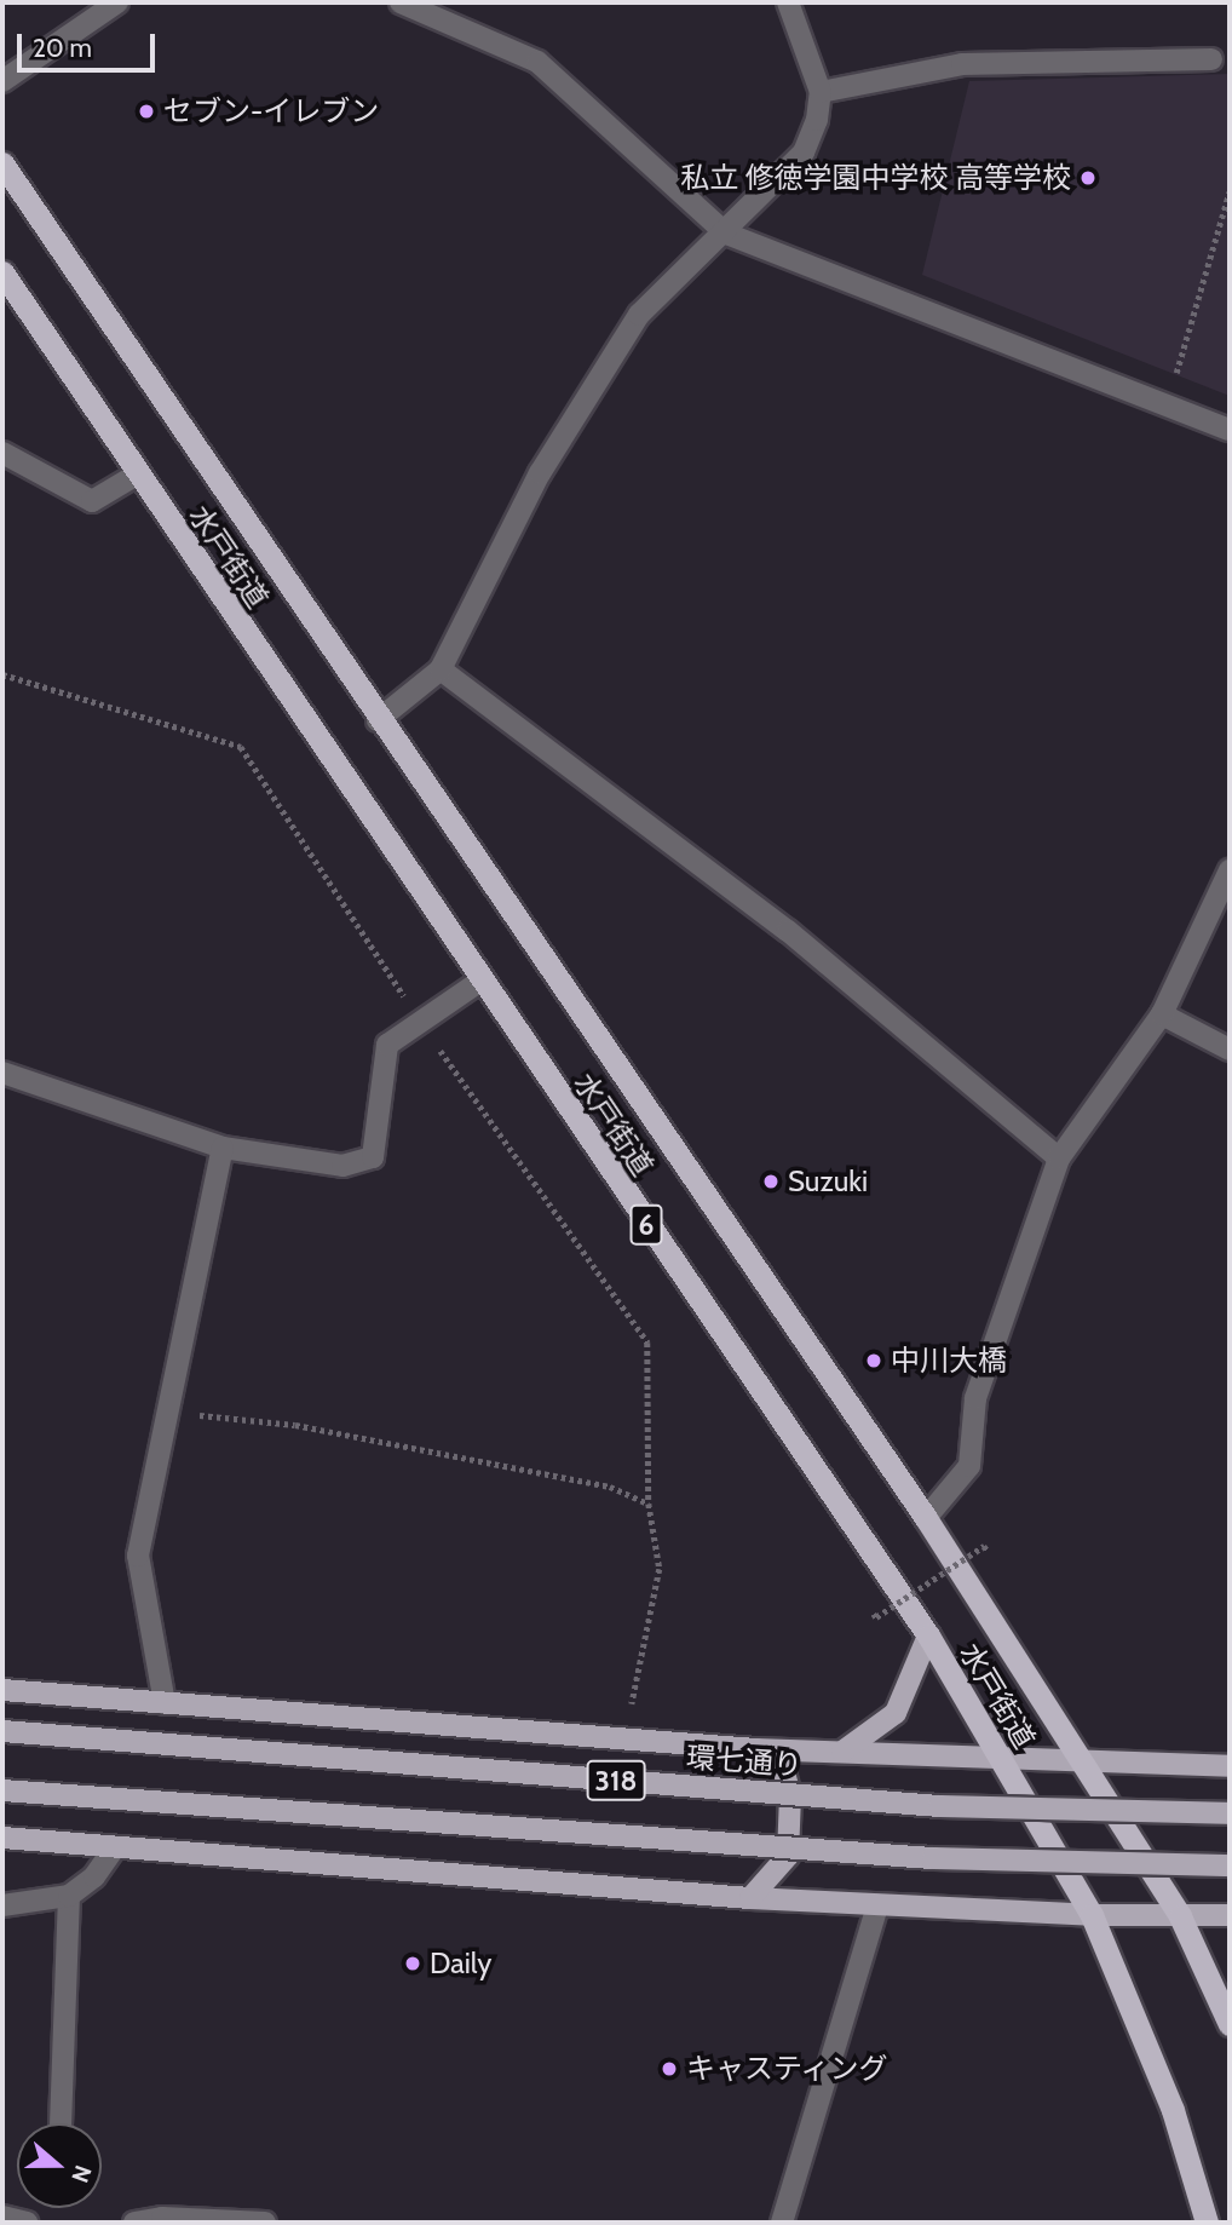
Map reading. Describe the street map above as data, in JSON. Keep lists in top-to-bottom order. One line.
{"streets":{"highway":["水戸街道","6"],"main road":["環七通り","318"]},"places":["セブン-イレブン","私立 修徳学園中学校 高等学校","Suzuki","中川大橋","Daily","キャスティング"],"scale_bar":"20 m","north":"right"}
